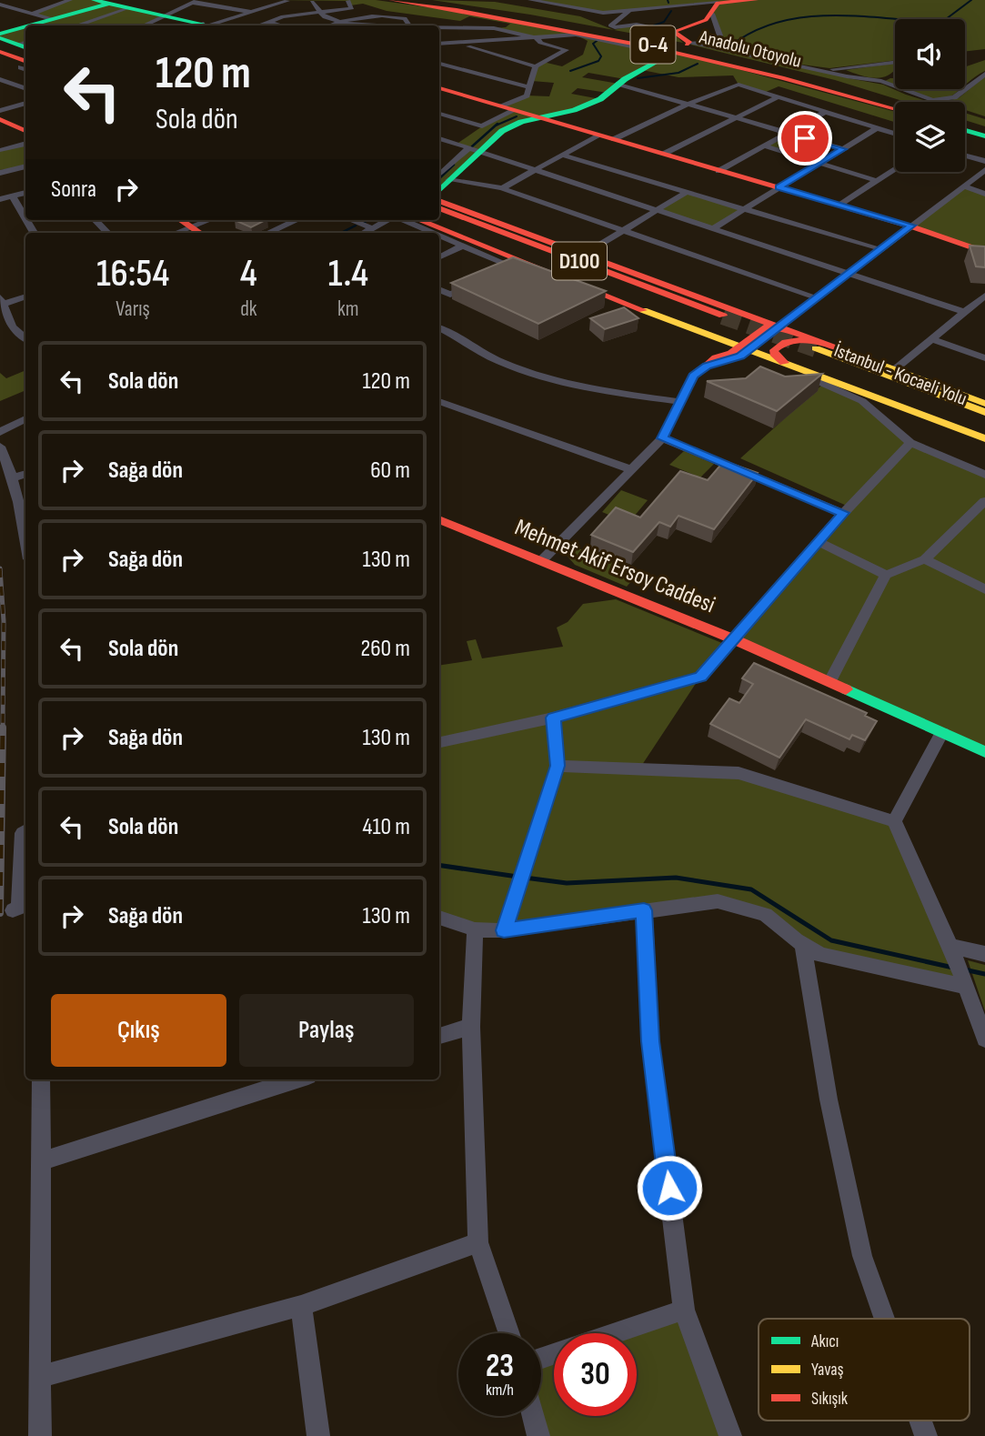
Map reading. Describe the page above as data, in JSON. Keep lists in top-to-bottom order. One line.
{"streets":{"main road":["O-4","Anadolu Otoyolu","D100","İstanbul - Kocaeli Yolu","Mehmet Akif Ersoy Caddesi"]},"legend":["Akıcı","Yavaş","Sıkışık"],"page":{"turn":["120 m","Sola dön"],"then":"Sonra","eta":["16:54","Varış","4","dk","1.4","km"],"list":[{"name":"Sola dön","value":"120 m"},{"name":"Sağa dön","value":"60 m"},{"name":"Sağa dön","value":"130 m"},{"name":"Sola dön","value":"260 m"},{"name":"Sağa dön","value":"130 m"},{"name":"Sola dön","value":"410 m"},{"name":"Sağa dön","value":"130 m"}],"buttons":["Çıkış","Paylaş"],"speed":"23 km/h","limit":"30"}}
